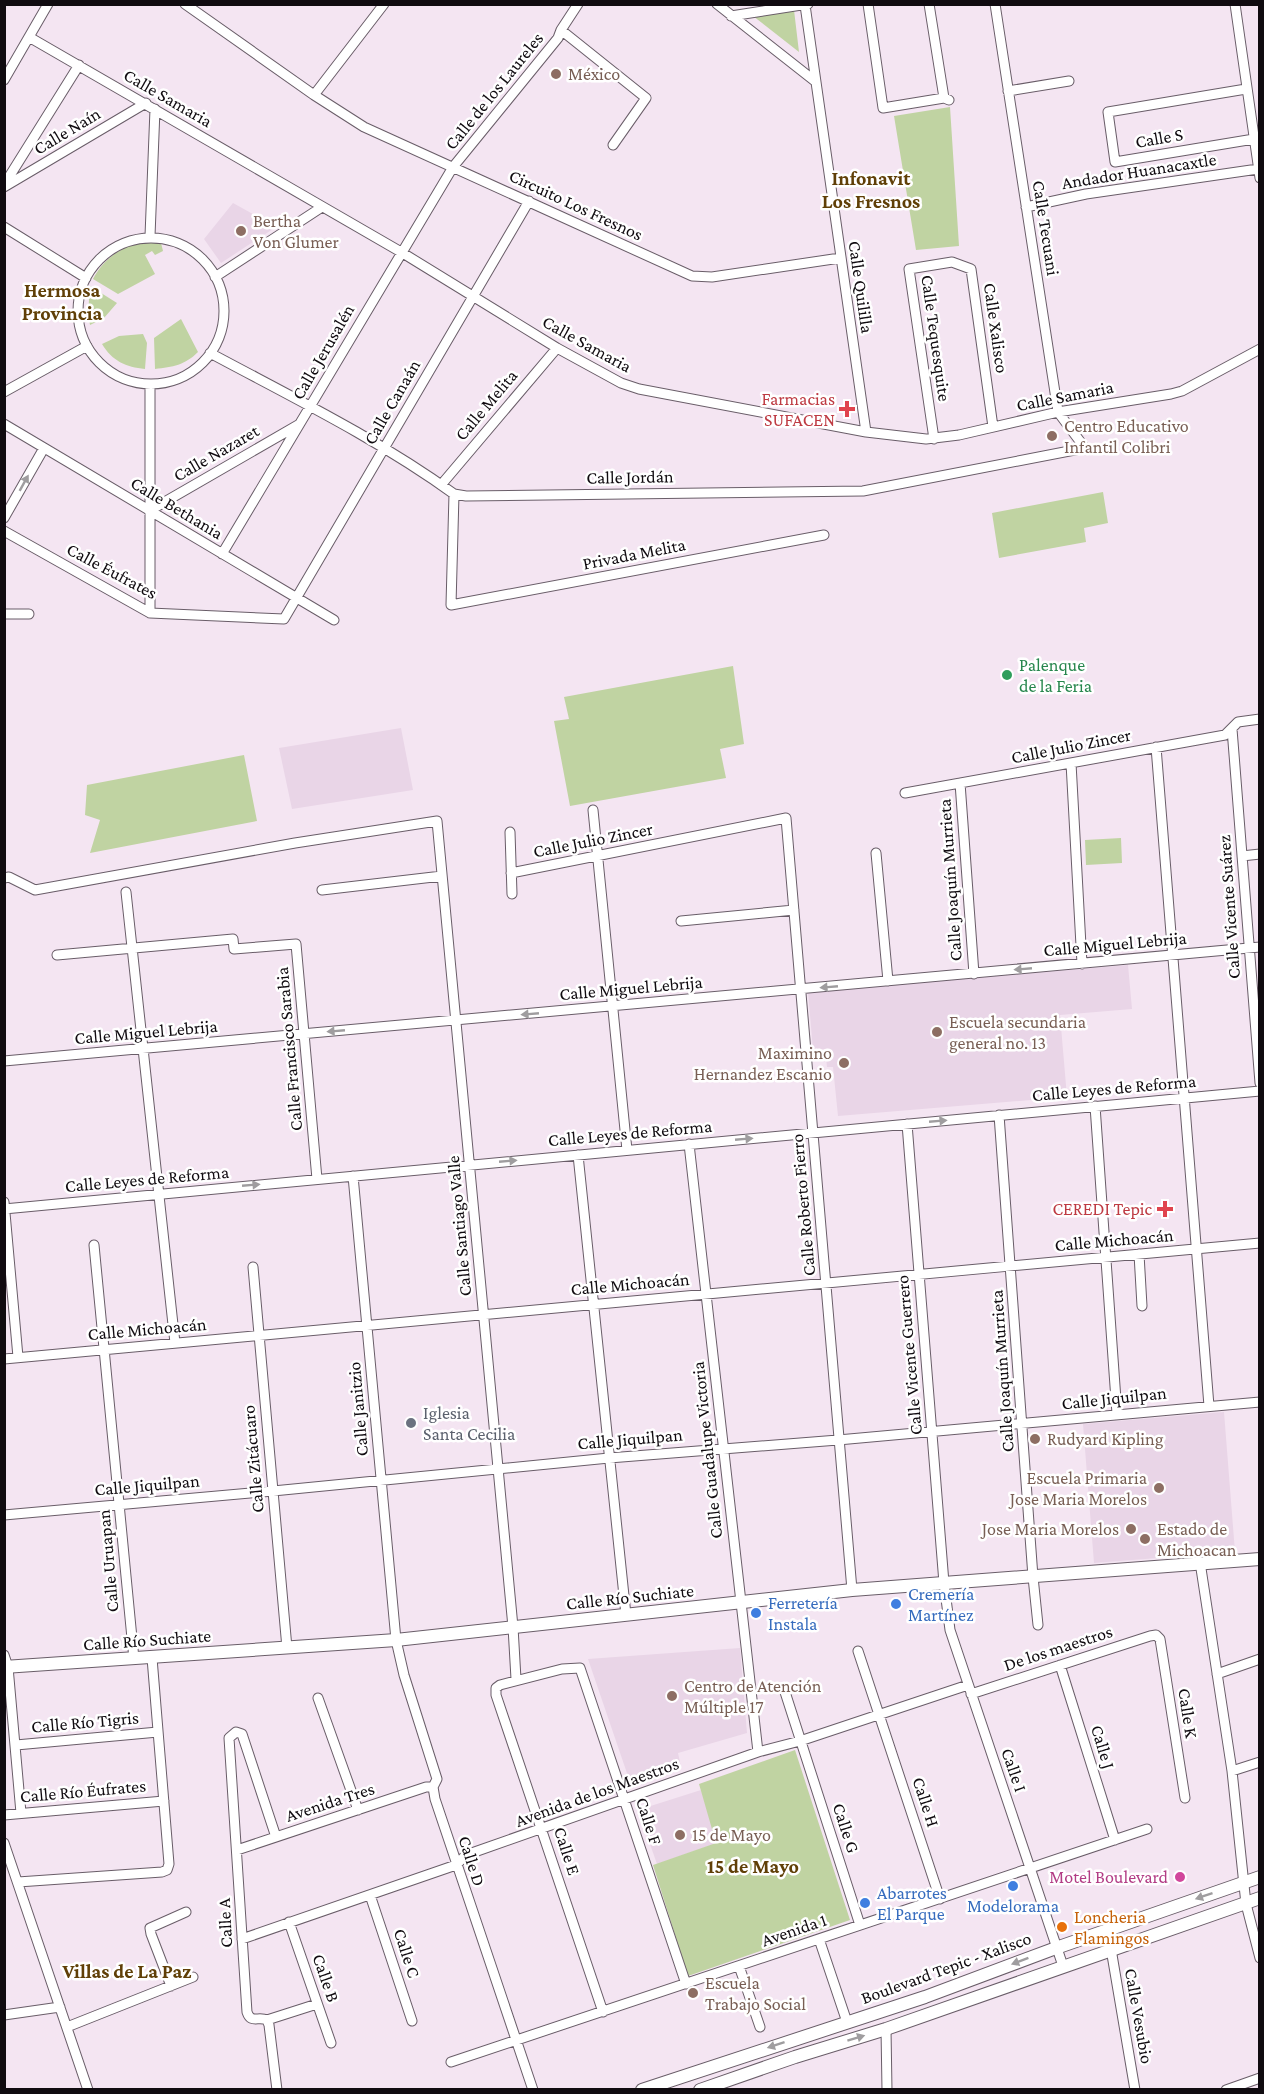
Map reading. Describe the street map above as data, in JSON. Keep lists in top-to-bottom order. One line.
{"streets":{"main road":["Calle Río Suchiate","Boulevard Tepic - Xalisco"],"street":["Calle de los Laureles","Calle Samaria","Calle Naín","Calle S","Andador Huanacaxtle","Circuito Los Fresnos","Calle Tecuani","Calle Quililla","Calle Xalisco","Calle Tequesquite","Calle Jerusalén","Calle Canaán","Calle Melita","Calle Nazaret","Calle Jordán","Calle Bethania","Privada Melita","Calle Éufrates","Calle Julio Zincer","Calle Joaquín Murrieta","Calle Vicente Suárez","Calle Miguel Lebrija","Calle Francisco Sarabia","Calle Leyes de Reforma","Calle Roberto Fierro","Calle Santiago Valle","Calle Michoacán","Calle Vicente Guerrero","Calle Jiquilpan","Calle Janitzio","Calle Guadalupe Victoria","Calle Zitácuaro","Calle Uruapan","De los maestros","Calle K","Calle Río Tigris","Calle J","Calle I","Calle Río Éufrates","Avenida de los Maestros","Avenida Tres","Calle H","Calle F","Calle G","Calle E","Calle D","Calle A","Avenida 1","Calle C","Calle B","Calle Vesubio"]},"crossings":[["Calle de los Laureles","Circuito Los Fresnos"],["Calle de los Laureles","Calle Jerusalén"],["Calle Samaria","Calle Naín"],["Calle Samaria","Calle Tecuani"],["Calle Samaria","Calle Quililla"],["Calle Samaria","Calle Xalisco"],["Calle Samaria","Calle Tequesquite"],["Calle Samaria","Calle Jerusalén"],["Calle Samaria","Calle Canaán"],["Calle Samaria","Calle Melita"],["Andador Huanacaxtle","Calle Tecuani"],["Circuito Los Fresnos","Calle Quililla"],["Circuito Los Fresnos","Calle Jerusalén"],["Circuito Los Fresnos","Calle Canaán"],["Calle Tecuani","Calle Jordán"],["Calle Xalisco","Calle Tequesquite"],["Calle Jerusalén","Calle Nazaret"],["Calle Jerusalén","Calle Bethania"],["Calle Canaán","Calle Bethania"],["Calle Canaán","Calle Éufrates"],["Calle Nazaret","Calle Bethania"],["Calle Jordán","Privada Melita"],["Calle Julio Zincer","Calle Joaquín Murrieta"],["Calle Julio Zincer","Calle Vicente Suárez"],["Calle Julio Zincer","Calle Roberto Fierro"],["Calle Joaquín Murrieta","Calle Miguel Lebrija"],["Calle Joaquín Murrieta","Calle Leyes de Reforma"],["Calle Joaquín Murrieta","Calle Michoacán"],["Calle Joaquín Murrieta","Calle Jiquilpan"],["Calle Joaquín Murrieta","Calle Río Suchiate"],["Calle Vicente Suárez","Calle Miguel Lebrija"],["Calle Miguel Lebrija","Calle Francisco Sarabia"],["Calle Miguel Lebrija","Calle Roberto Fierro"],["Calle Miguel Lebrija","Calle Santiago Valle"],["Calle Francisco Sarabia","Calle Leyes de Reforma"],["Calle Leyes de Reforma","Calle Roberto Fierro"],["Calle Leyes de Reforma","Calle Santiago Valle"],["Calle Leyes de Reforma","Calle Vicente Guerrero"],["Calle Leyes de Reforma","Calle Janitzio"],["Calle Leyes de Reforma","Calle Guadalupe Victoria"],["Calle Roberto Fierro","Calle Michoacán"],["Calle Roberto Fierro","Calle Jiquilpan"],["Calle Roberto Fierro","Calle Río Suchiate"],["Calle Santiago Valle","Calle Michoacán"],["Calle Santiago Valle","Calle Jiquilpan"],["Calle Santiago Valle","Calle Río Suchiate"],["Calle Michoacán","Calle Vicente Guerrero"],["Calle Michoacán","Calle Janitzio"],["Calle Michoacán","Calle Guadalupe Victoria"],["Calle Michoacán","Calle Zitácuaro"],["Calle Michoacán","Calle Uruapan"],["Calle Vicente Guerrero","Calle Jiquilpan"],["Calle Vicente Guerrero","Calle Río Suchiate"],["Calle Vicente Guerrero","Calle I"],["Calle Jiquilpan","Calle Janitzio"],["Calle Jiquilpan","Calle Guadalupe Victoria"],["Calle Jiquilpan","Calle Zitácuaro"],["Calle Jiquilpan","Calle Uruapan"],["Calle Janitzio","Calle Río Suchiate"],["Calle Janitzio","Calle D"],["Calle Guadalupe Victoria","Calle Río Suchiate"],["Calle Guadalupe Victoria","Avenida de los Maestros"],["Calle Zitácuaro","Calle Río Suchiate"],["Calle Uruapan","Calle Río Suchiate"],["Calle Río Suchiate","Calle I"],["Calle Río Suchiate","Calle D"],["De los maestros","Calle K"],["De los maestros","Calle J"],["De los maestros","Calle I"],["De los maestros","Avenida de los Maestros"],["Calle J","Avenida 1"],["Calle I","Avenida de los Maestros"],["Calle I","Avenida 1"],["Calle I","Boulevard Tepic - Xalisco"],["Avenida de los Maestros","Calle H"],["Avenida de los Maestros","Calle F"],["Avenida de los Maestros","Calle G"],["Avenida de los Maestros","Calle E"],["Avenida de los Maestros","Calle D"],["Avenida de los Maestros","Calle A"],["Avenida de los Maestros","Calle C"],["Avenida de los Maestros","Calle B"],["Avenida Tres","Calle D"],["Avenida Tres","Calle A"],["Calle H","Avenida 1"],["Calle F","Calle E"],["Calle F","Avenida 1"],["Calle G","Avenida 1"],["Calle E","Avenida 1"],["Calle D","Avenida 1"],["Boulevard Tepic - Xalisco","Calle Vesubio"]],"one_way":["Calle Miguel Lebrija","Calle Leyes de Reforma"],"districts":["Infonavit Los Fresnos","Hermosa Provincia","15 de Mayo","Villas de La Paz"],"places":{"other":["México","Bertha Von Glumer","Centro Educativo Infantil Colibri","Palenque de la Feria","Escuela secundaria general no. 13","Maximino Hernandez Escanio","Iglesia Santa Cecilia","Rudyard Kipling","Escuela Primaria Jose Maria Morelos","Jose Maria Morelos","Estado de Michoacan","Cremería Martínez","Ferretería Instala","Centro de Atención Múltiple 17","15 de Mayo","Motel Boulevard","Modelorama","Abarrotes El Parque","Loncheria Flamingos","Escuela Trabajo Social"],"health":["Farmacias SUFACEN","CEREDI Tepic"]}}
